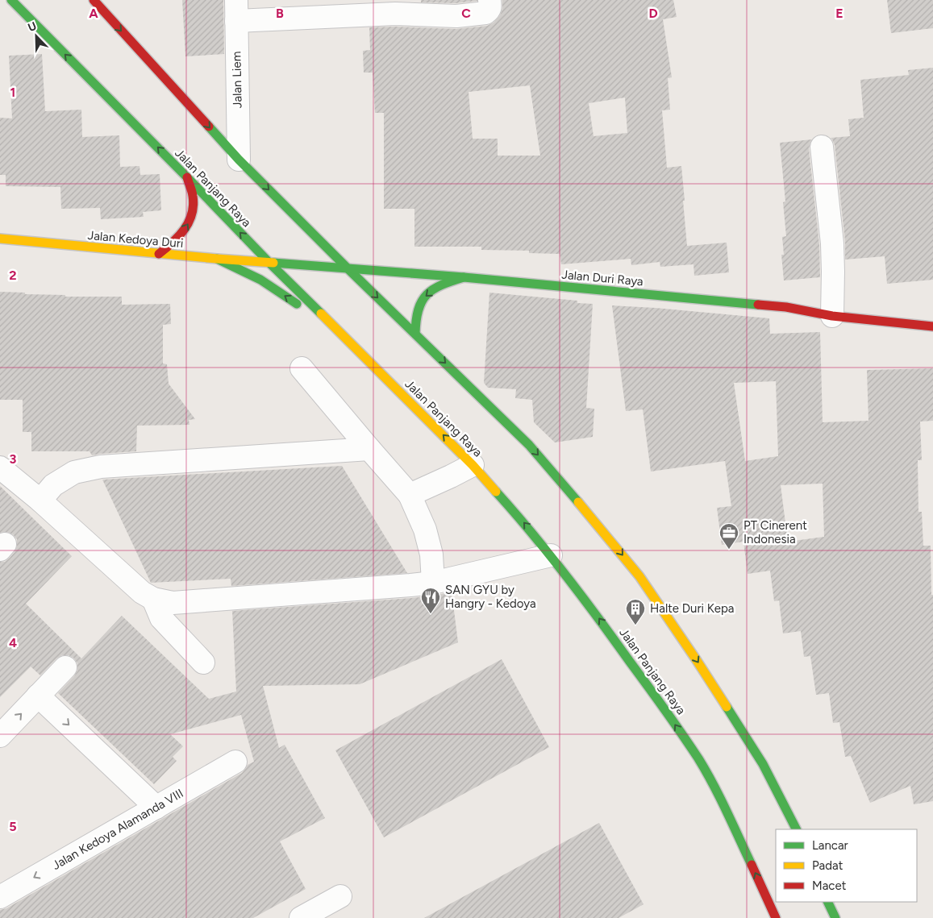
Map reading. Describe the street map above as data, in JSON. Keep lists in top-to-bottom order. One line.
{"streets":{"main road":["Jalan Panjang Raya","Jalan Kedoya Duri","Jalan Duri Raya"],"street":["Jalan Liem","Jalan Kedoya Alamanda VIII"]},"crossings":[["Jalan Panjang Raya","Jalan Kedoya Duri"],["Jalan Panjang Raya","Jalan Duri Raya"],["Jalan Kedoya Duri","Jalan Duri Raya"]],"places":{"office":["PT Cinerent Indonesia"],"restaurant":["SAN GYU by Hangry - Kedoya"],"building":["Halte Duri Kepa"]},"legend":["Lancar","Padat","Macet"],"north":"top left","grid":{"columns":["A","B","C","D","E"],"rows":["1","2","3","4","5"]}}
